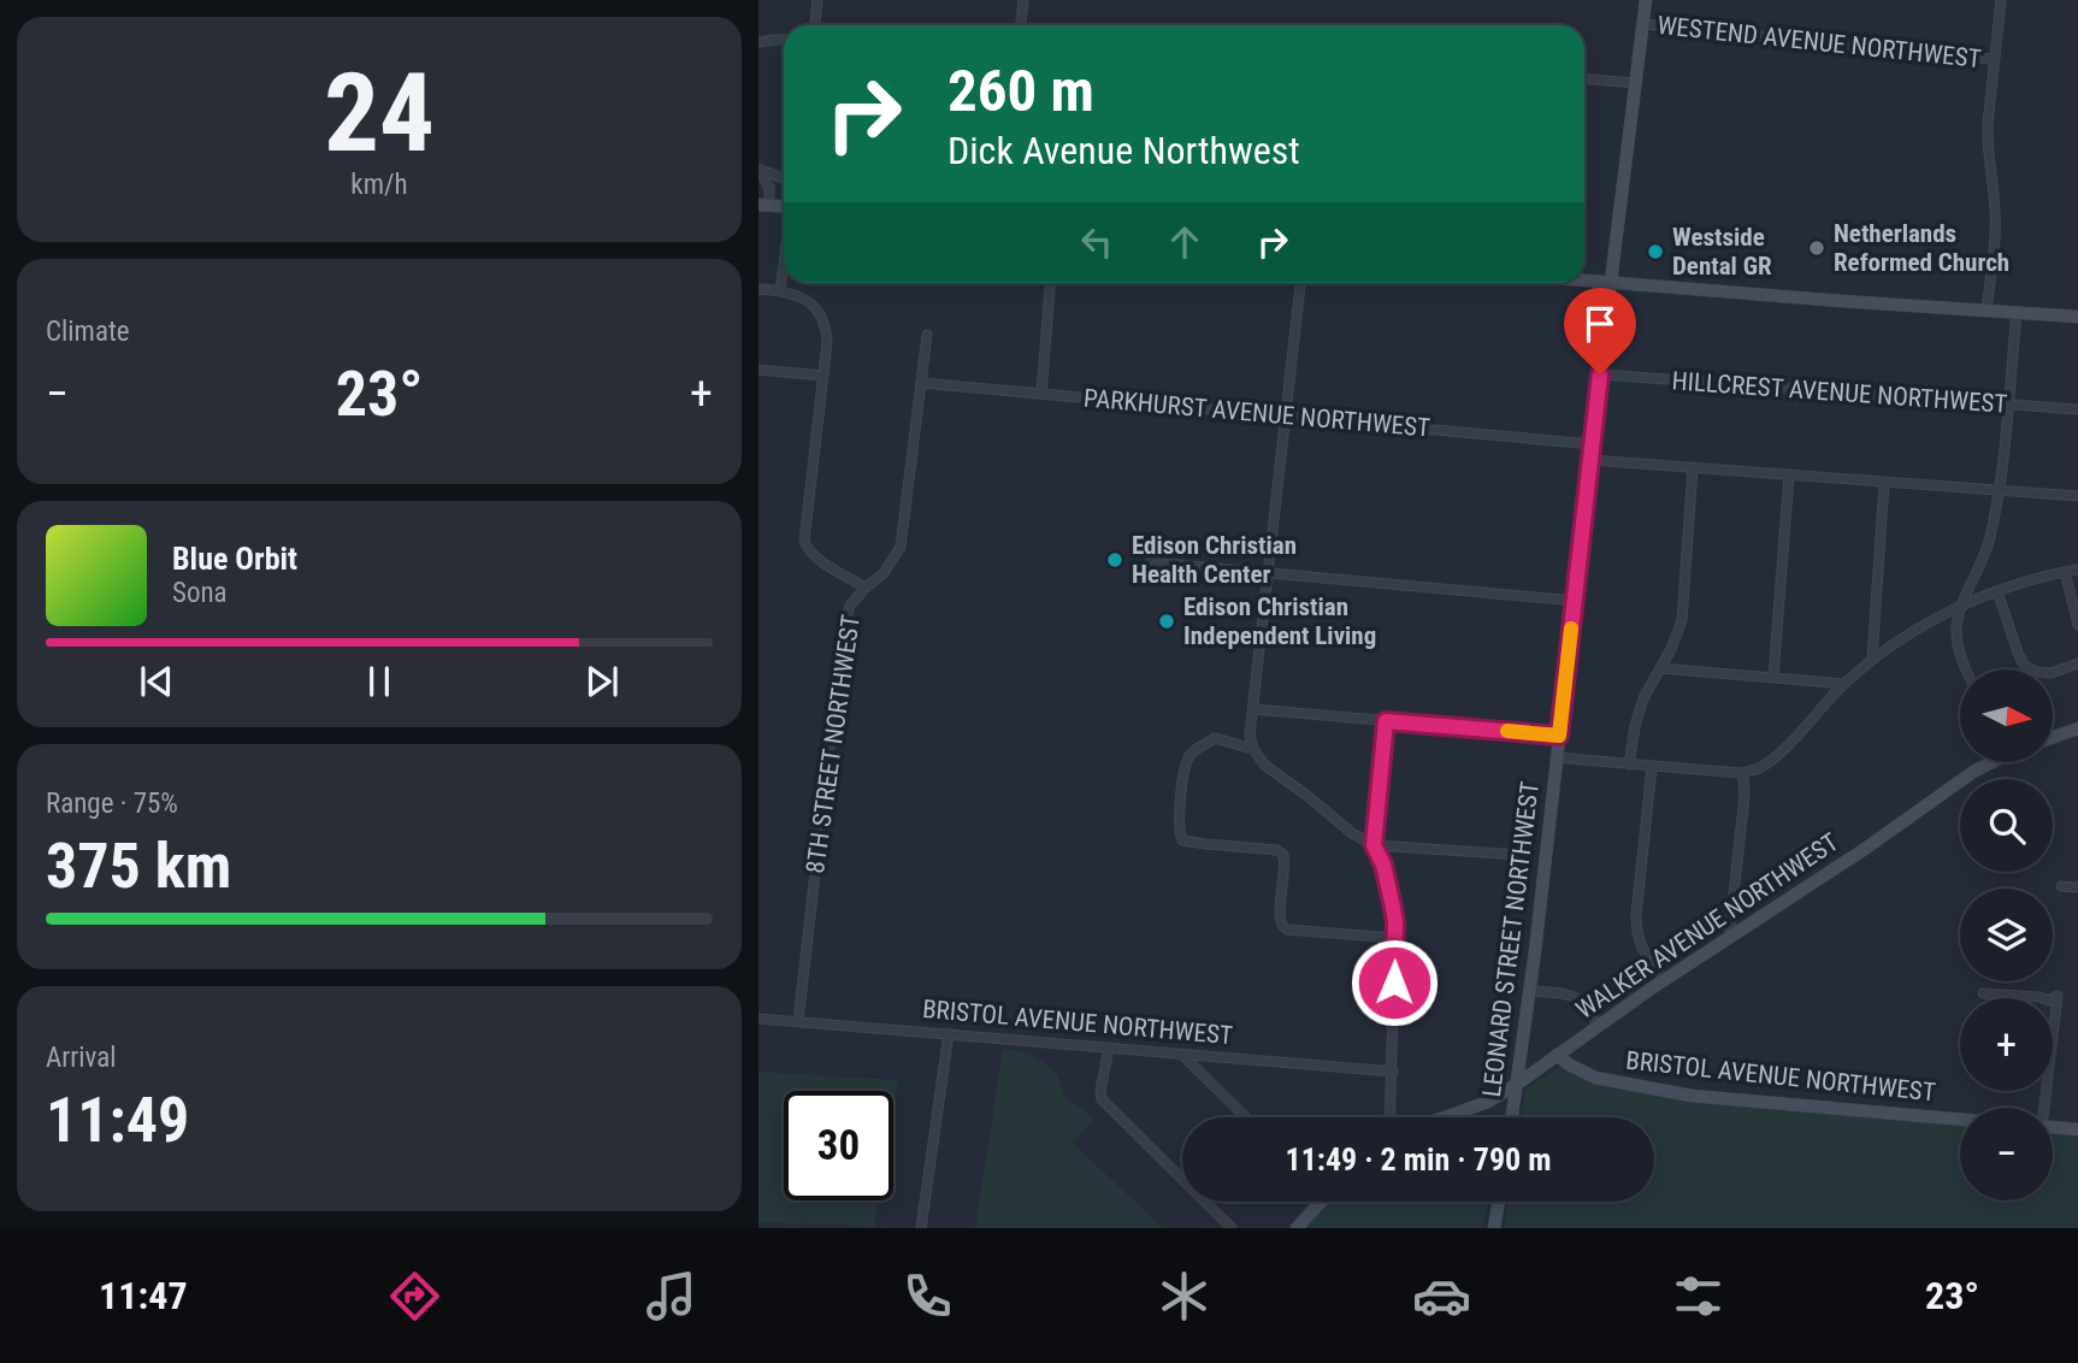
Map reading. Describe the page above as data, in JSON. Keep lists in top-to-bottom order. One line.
{"streets":{"main road":["WALKER AVENUE NORTHWEST","LEONARD STREET NORTHWEST","BRISTOL AVENUE NORTHWEST"],"street":["WESTEND AVENUE NORTHWEST","HILLCREST AVENUE NORTHWEST","PARKHURST AVENUE NORTHWEST","8TH STREET NORTHWEST"]},"crossings":[["WESTEND AVENUE NORTHWEST","LEONARD STREET NORTHWEST"],["HILLCREST AVENUE NORTHWEST","LEONARD STREET NORTHWEST"],["PARKHURST AVENUE NORTHWEST","8TH STREET NORTHWEST"],["PARKHURST AVENUE NORTHWEST","LEONARD STREET NORTHWEST"],["8TH STREET NORTHWEST","BRISTOL AVENUE NORTHWEST"],["WALKER AVENUE NORTHWEST","LEONARD STREET NORTHWEST"],["WALKER AVENUE NORTHWEST","BRISTOL AVENUE NORTHWEST"]],"places":["Netherlands Reformed Church","Westside Dental GR","Edison Christian Health Center","Edison Christian Independent Living"],"north":"right","page":{"tile":[["24","km/h"],"Climate",["Range · 75%","375 km"],["Arrival","11:49"]],"turn":["260 m","Dick Avenue Northwest"],"heat":["−","23°","+"],"song":["Blue Orbit","Sona"],"map_buttons":["+","−"],"limit":"30","trip":"11:49 · 2 min · 790 m","tabs":["11:47","23°"]}}
